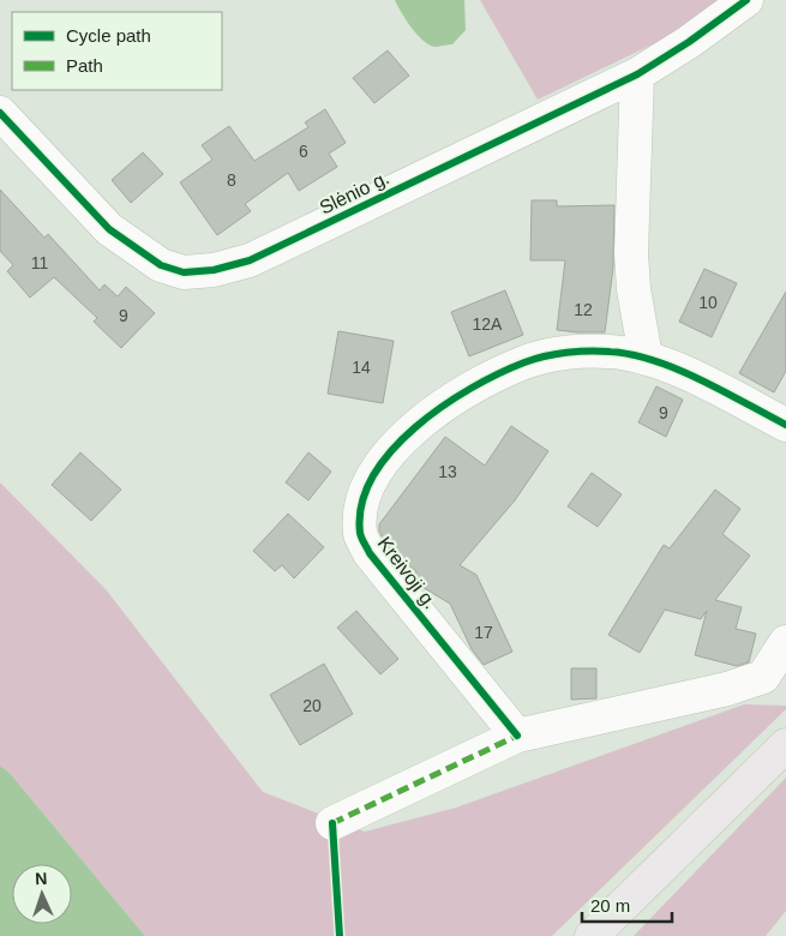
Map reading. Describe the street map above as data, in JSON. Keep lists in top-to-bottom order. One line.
{"streets":{"street":["Slėnio g.","Kreivoji g."]},"house_numbers":["6","8","11","10","12","9","12A","14","9","13","17","20"],"legend":["Cycle path","Path"],"scale_bar":"20 m","north":"top"}
